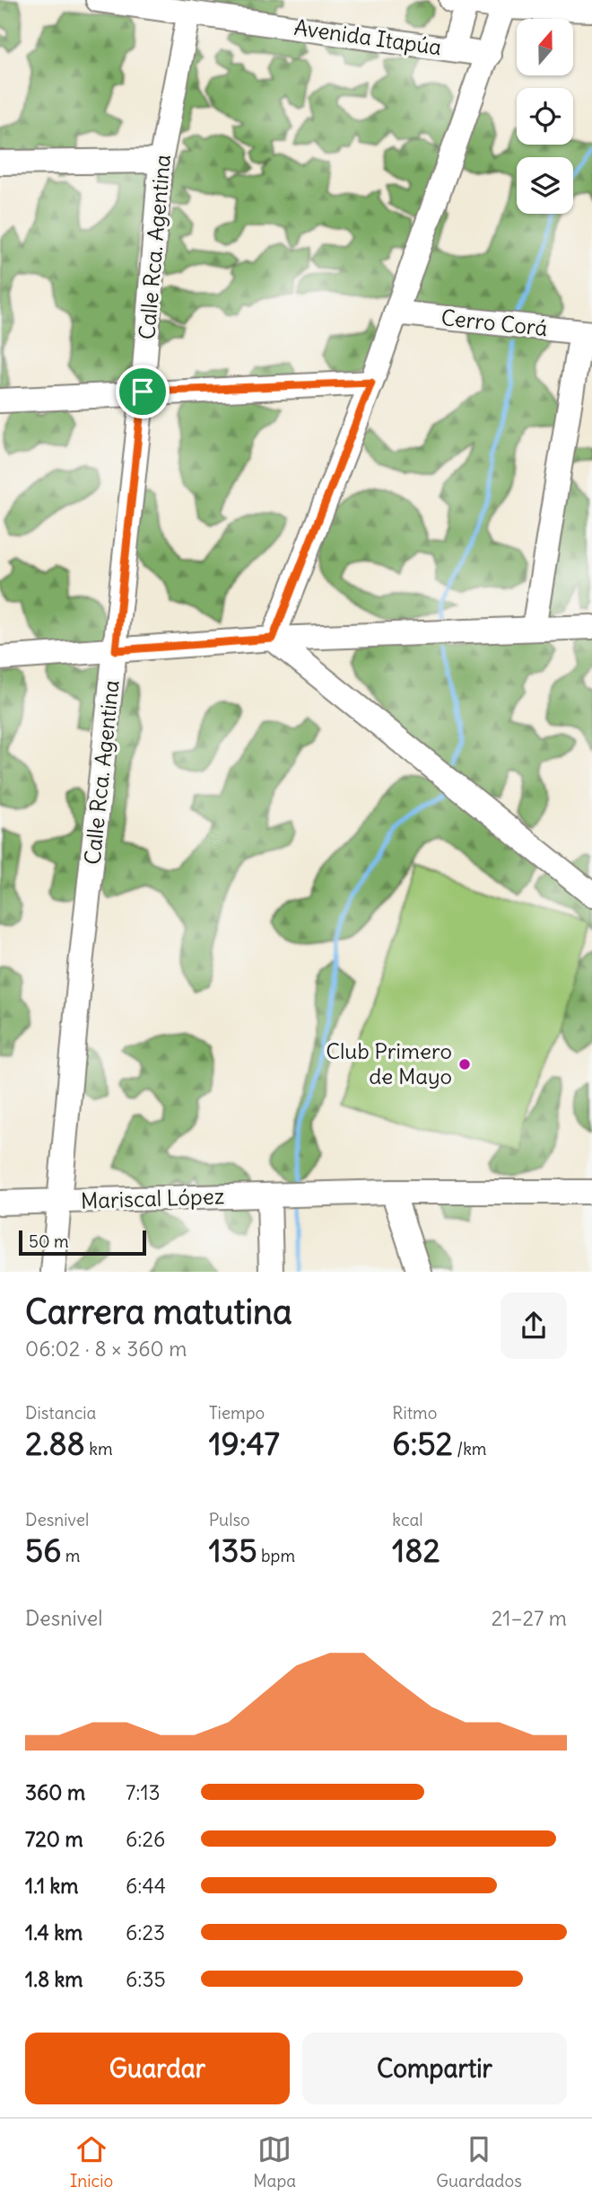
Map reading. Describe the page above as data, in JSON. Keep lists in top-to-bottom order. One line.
{"streets":{"street":["Avenida Itapúa","Calle Rca. Agentina","Cerro Corá","Mariscal López"]},"crossings":[["Avenida Itapúa","Calle Rca. Agentina"],["Calle Rca. Agentina","Mariscal López"]],"places":["Club Primero de Mayo"],"scale_bar":"50 m","north":"top","page":{"scale":"50 m","heading":["Carrera matutina","06:02 · 8 × 360 m"],"stats":[["Distancia","2.88 km"],["Tiempo","19:47"],["Ritmo","6:52 /km"],["Desnivel","56 m"],["Pulso","135 bpm"],["kcal","182"]],"chart":["Desnivel","21–27 m"],"list":[{"name":"360 m","note":"7:13"},{"name":"720 m","note":"6:26"},{"name":"1.1 km","note":"6:44"},{"name":"1.4 km","note":"6:23"},{"name":"1.8 km","note":"6:35"}],"buttons":["Guardar","Compartir"],"tabs":["Inicio","Mapa","Guardados"]}}
